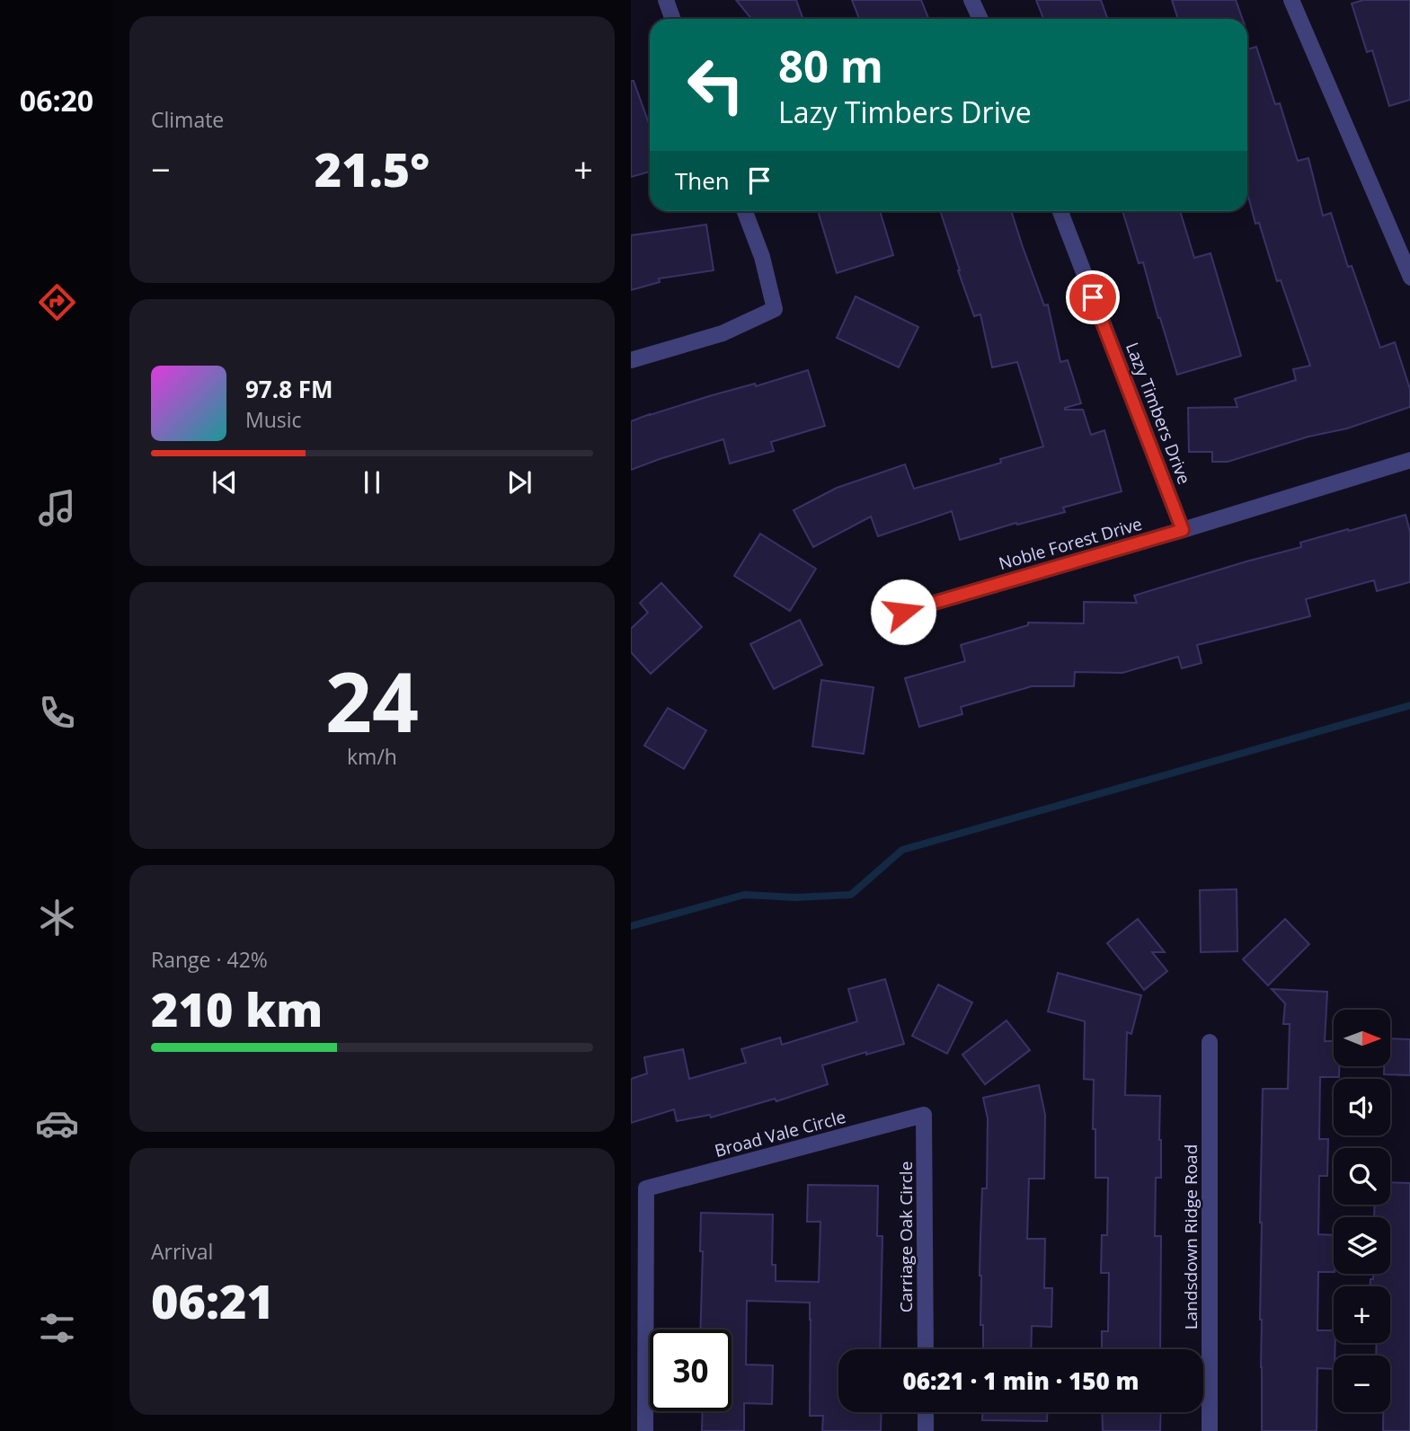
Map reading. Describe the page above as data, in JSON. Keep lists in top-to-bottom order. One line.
{"streets":{"street":["Lazy Timbers Drive","Noble Forest Drive","Broad Vale Circle","Carriage Oak Circle","Landsdown Ridge Road"]},"crossings":[["Lazy Timbers Drive","Noble Forest Drive"],["Broad Vale Circle","Carriage Oak Circle"]],"north":"right","page":{"tabs":"06:20","tile":["Climate",["24","km/h"],["Range · 42%","210 km"],["Arrival","06:21"]],"turn":["80 m","Lazy Timbers Drive"],"heat":["−","21.5°","+"],"then":"Then","song":["97.8 FM","Music"],"map_buttons":["+","−"],"limit":"30","trip":"06:21 · 1 min · 150 m"}}
